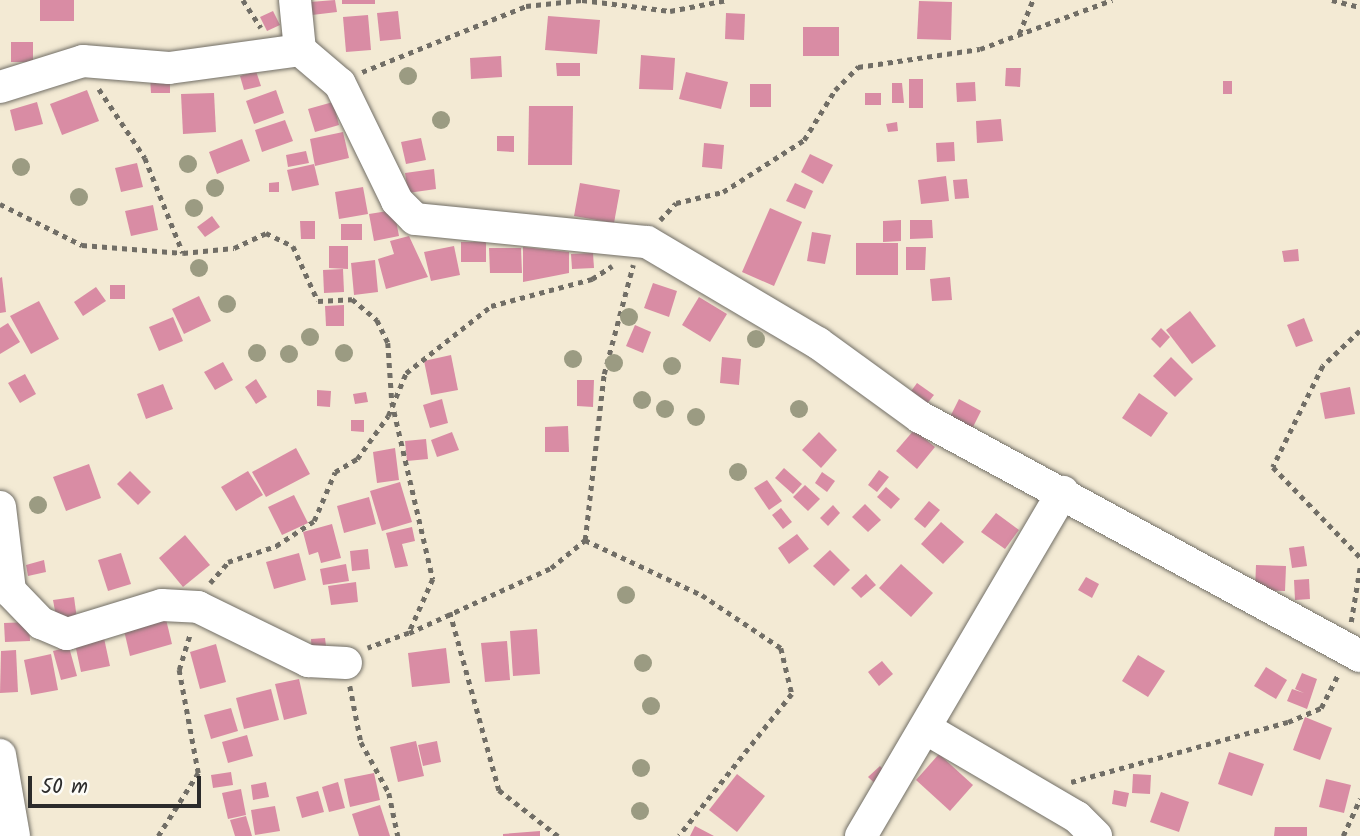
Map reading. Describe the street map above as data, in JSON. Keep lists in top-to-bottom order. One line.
{"scale_bar":"50 m"}
